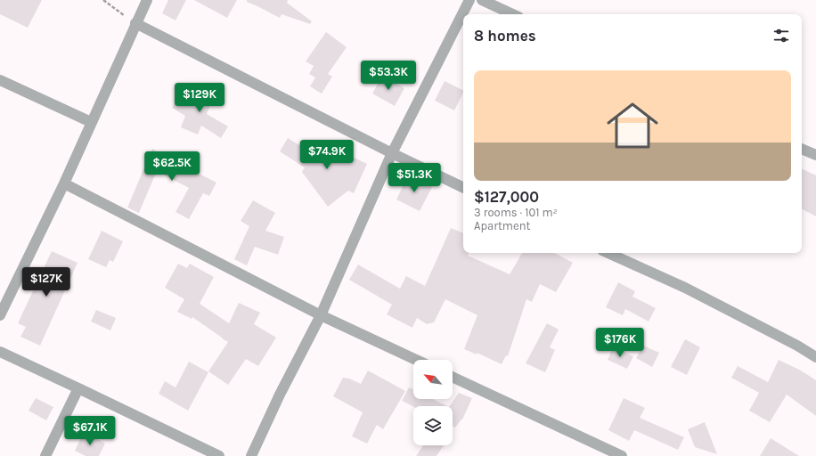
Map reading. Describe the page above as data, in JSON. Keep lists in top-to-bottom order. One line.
{"north":"top left","page":{"heading":"8 homes","list":[{"name":"$127,000","note":"3 rooms · 101 m² · Apartment"}],"price":["$53.3K","$129K","$74.9K","$62.5K","$51.3K","$127K","$176K","$67.1K"]}}
